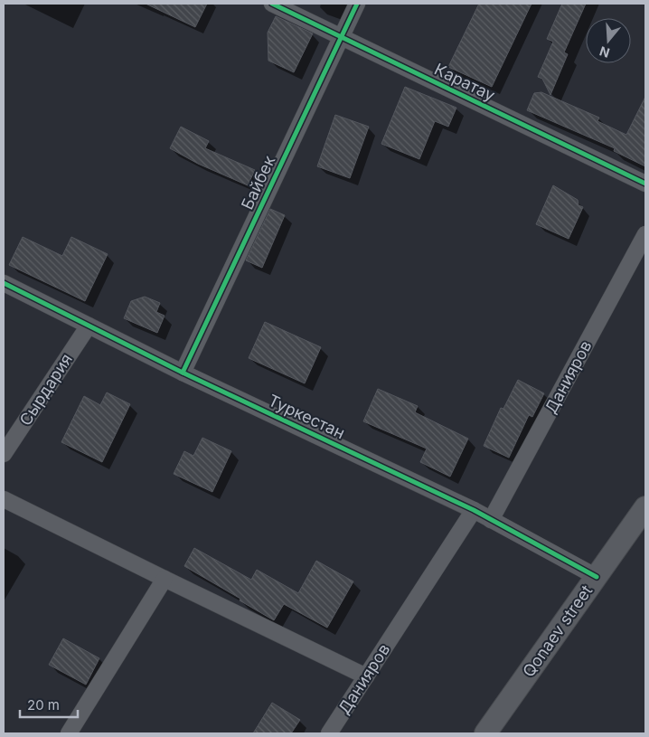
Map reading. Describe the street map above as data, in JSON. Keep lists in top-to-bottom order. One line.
{"streets":{"main road":["Qonaev street"],"street":["Каратау","Байбек","Данияров","Сырдария","Туркестан"]},"crossings":[["Каратау","Байбек"],["Байбек","Туркестан"],["Данияров","Туркестан"],["Сырдария","Туркестан"],["Туркестан","Qonaev street"]],"scale_bar":"20 m","north":"bottom"}
